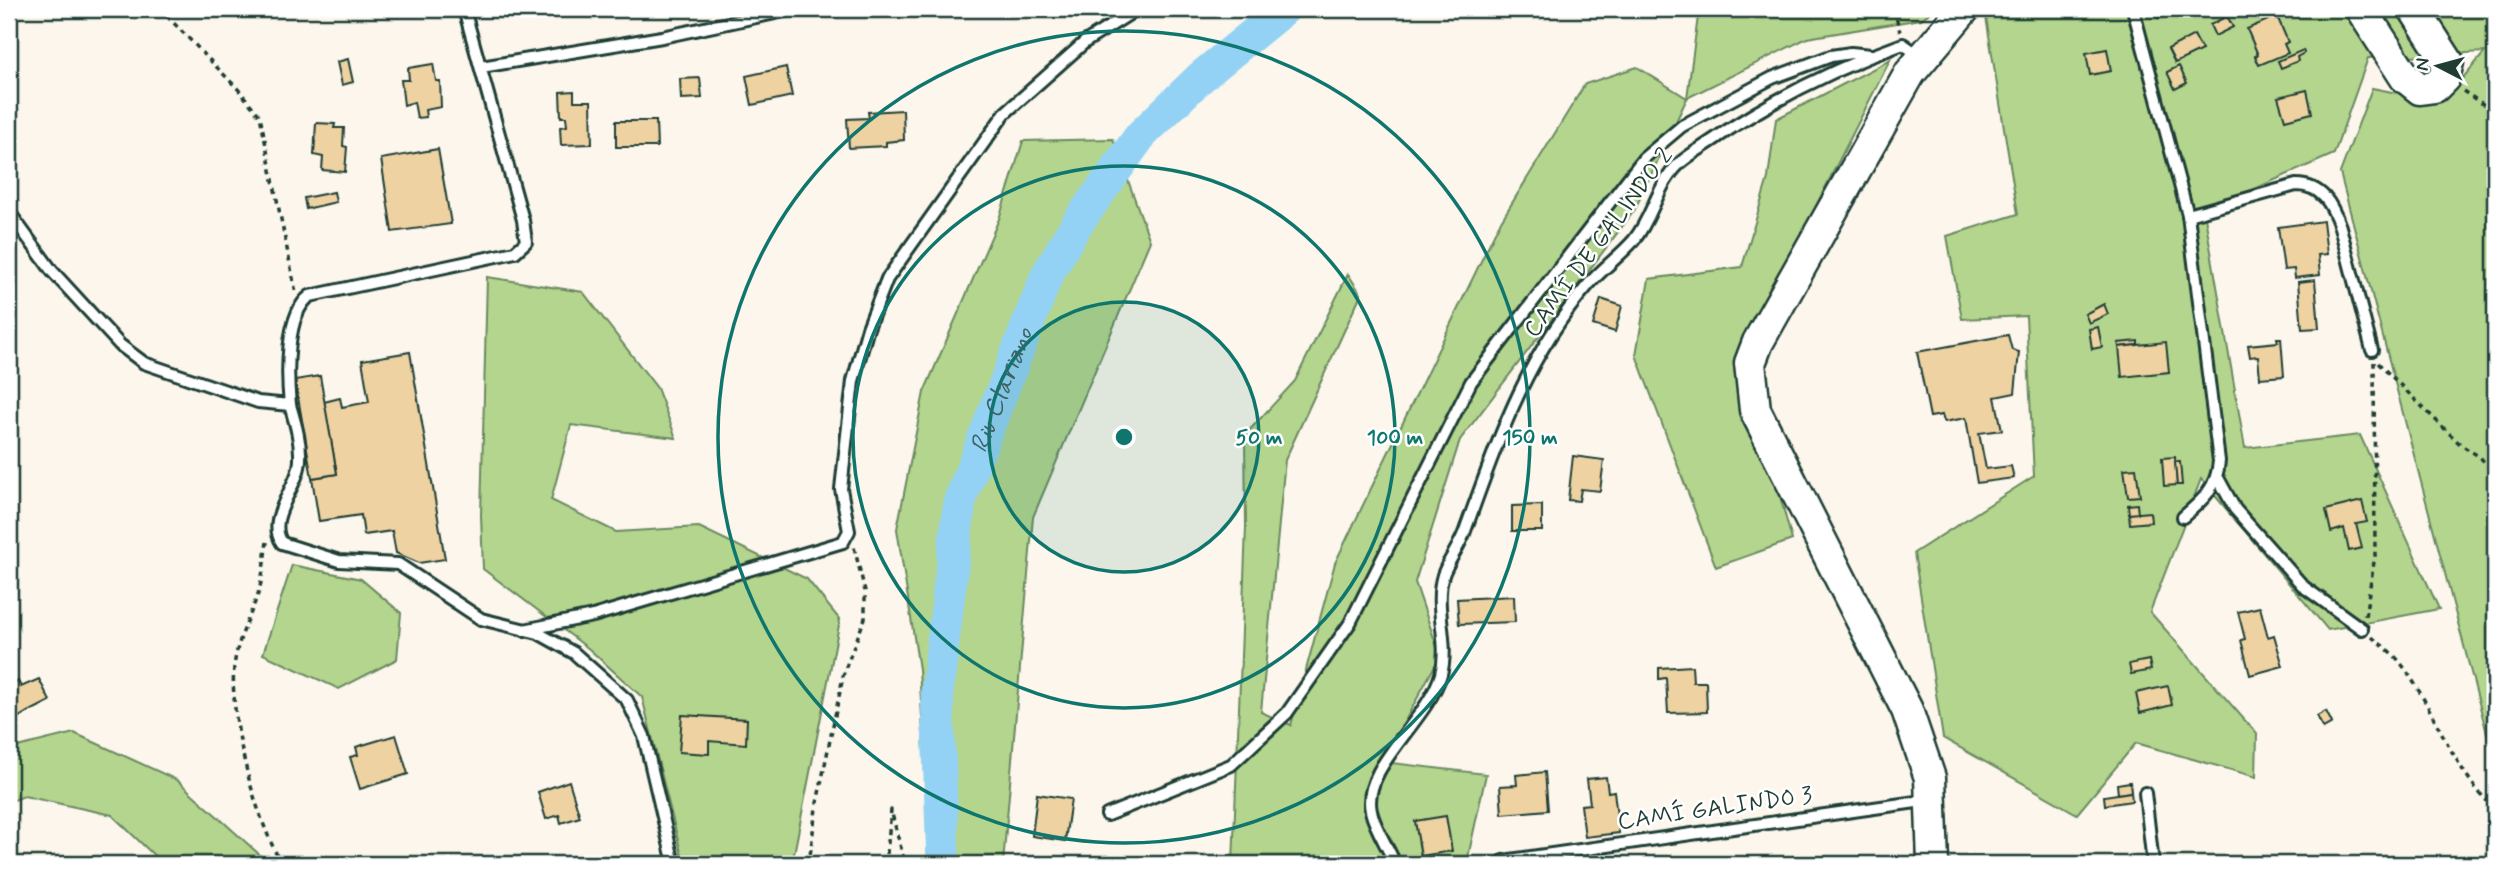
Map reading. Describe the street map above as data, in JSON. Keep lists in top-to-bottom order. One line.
{"streets":{"lane":["CAMÍ DE GALINDO 2","CAMÍ GALINDO 3"]},"water":["Riu Clariano"],"north":"left","rings":["50 m","100 m","150 m"]}
